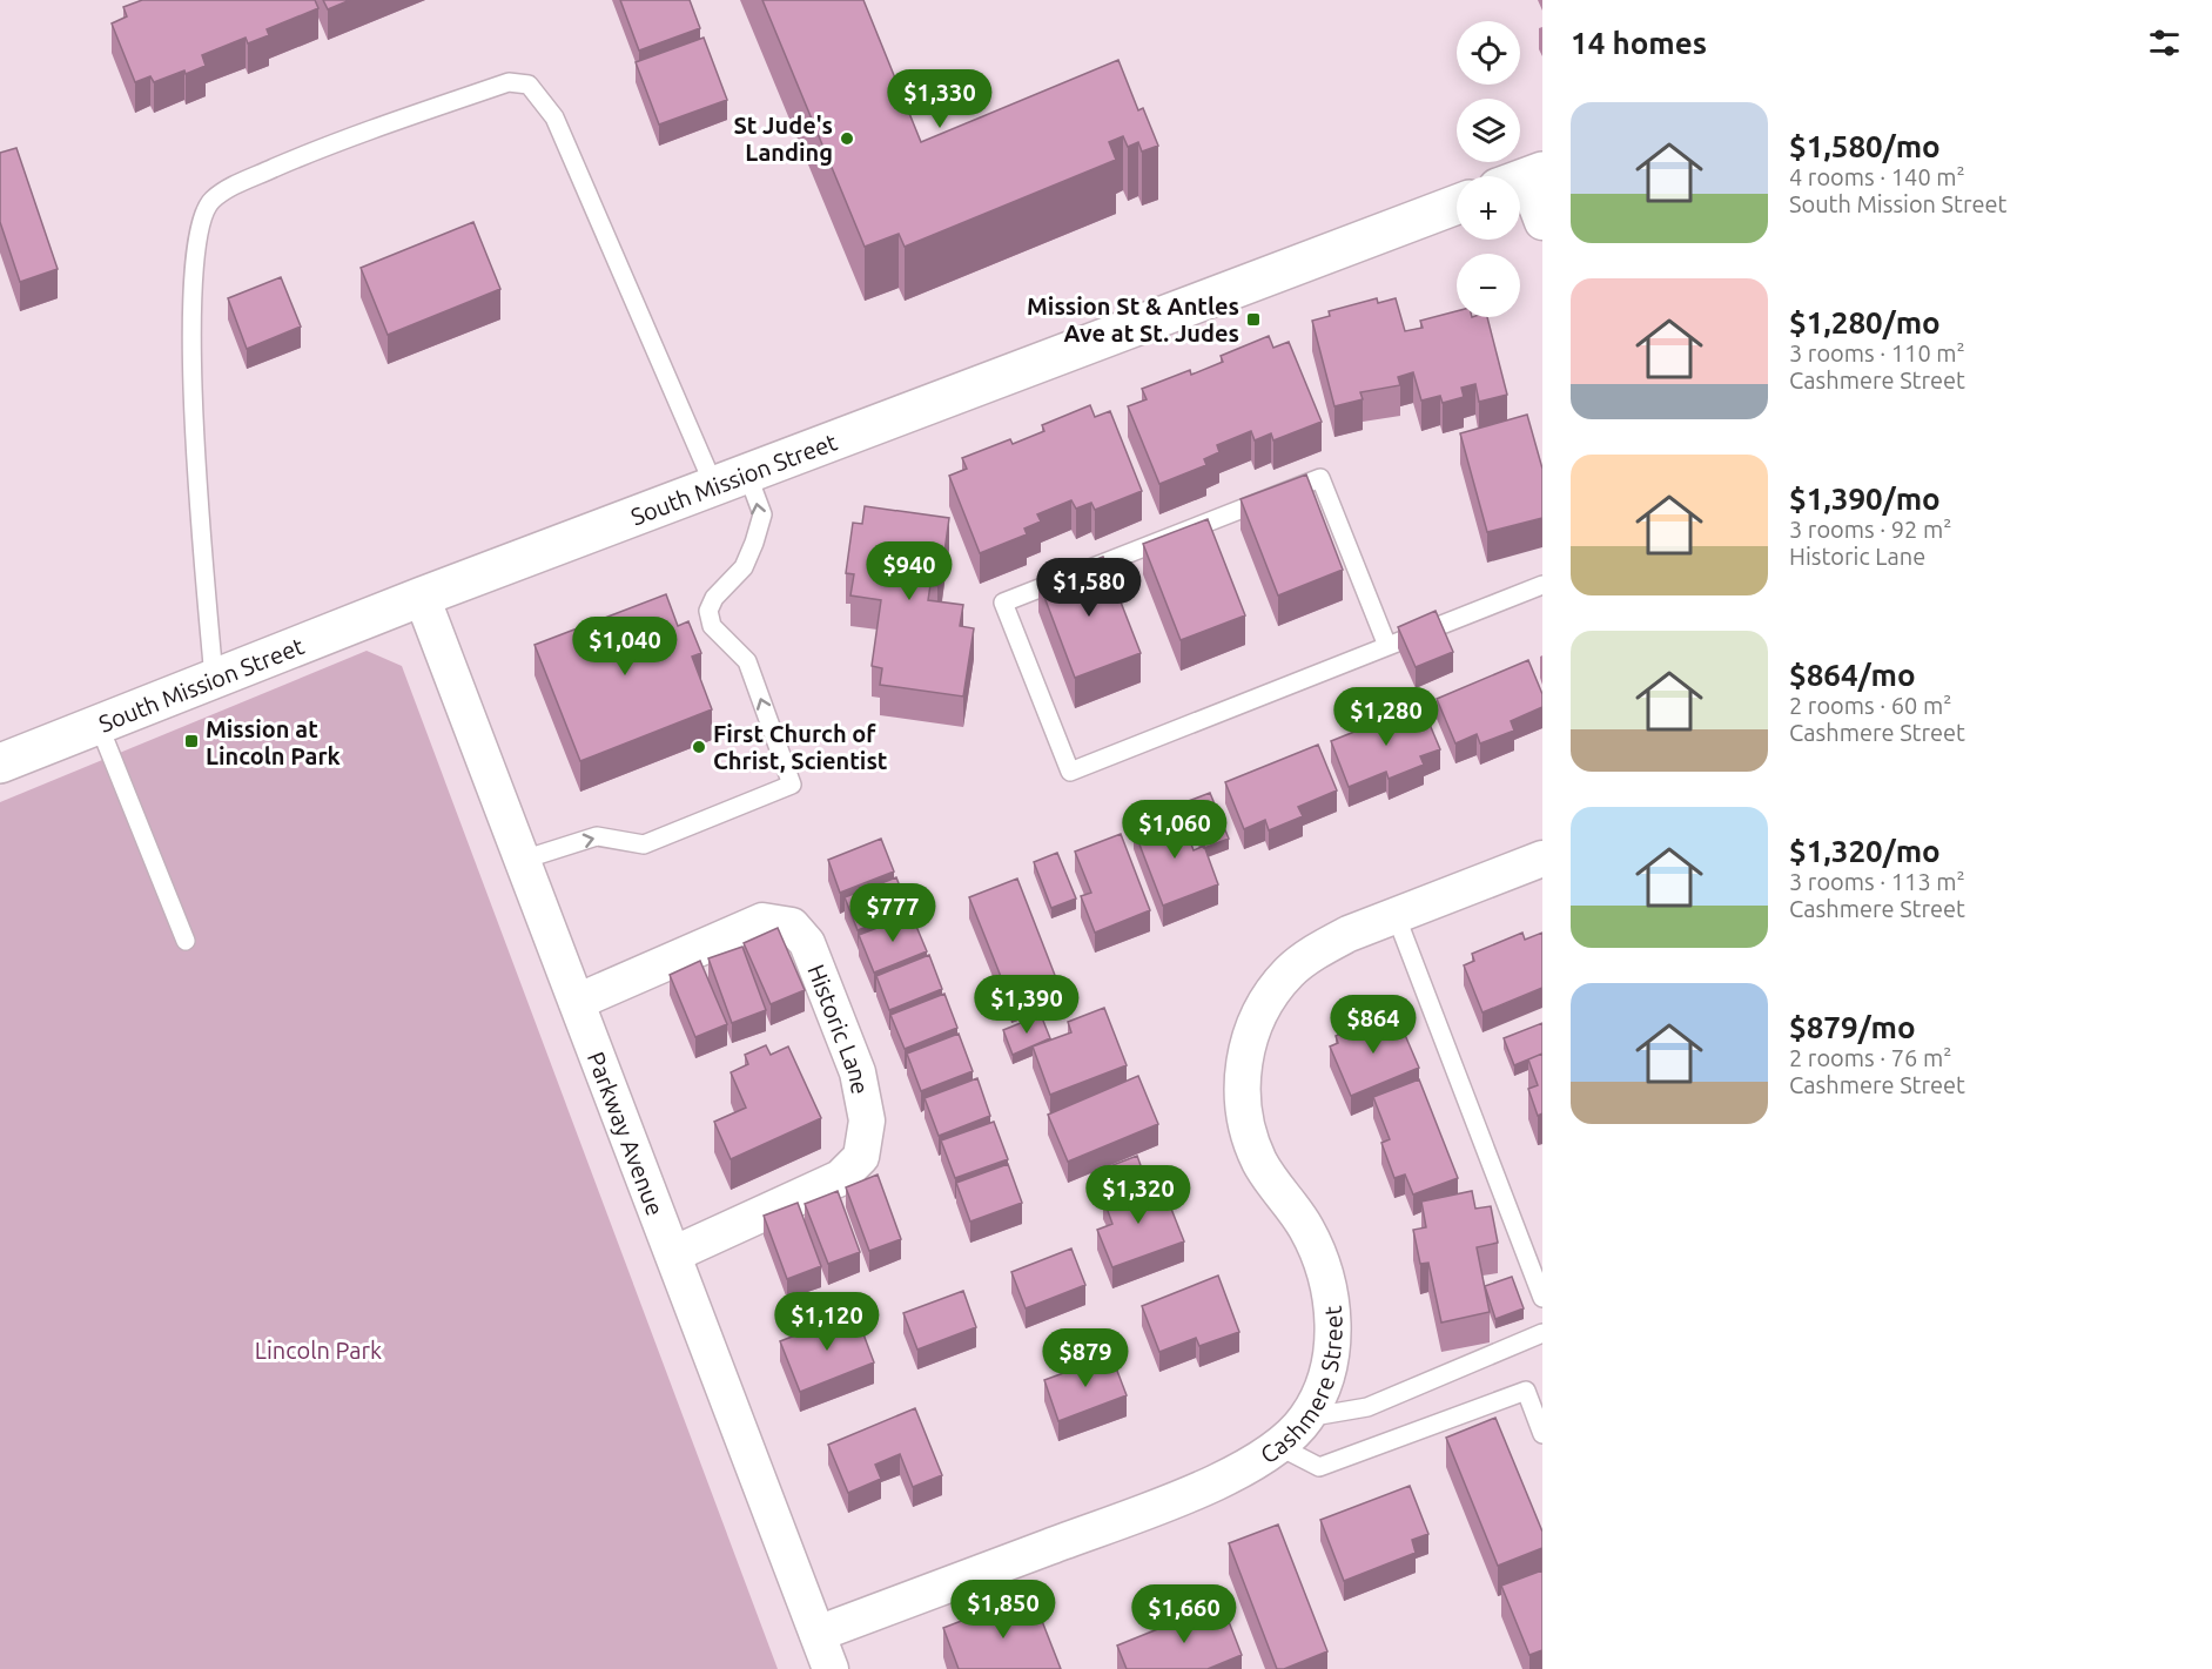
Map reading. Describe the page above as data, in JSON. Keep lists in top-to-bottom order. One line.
{"streets":{"main road":["South Mission Street"],"street":["Historic Lane","Parkway Avenue","Cashmere Street"]},"crossings":[["South Mission Street","Parkway Avenue"],["Historic Lane","Parkway Avenue"],["Parkway Avenue","Cashmere Street"]],"parks":["Lincoln Park"],"places":{"other":["St Jude's Landing","First Church of Christ, Scientist"],"transit":["Mission St & Antles Ave at St. Judes","Mission at Lincoln Park"]},"page":{"heading":"14 homes","map_buttons":["+","−"],"price":["$1,330","$940","$1,580","$1,040","$1,280","$1,060","$777","$1,390","$864","$1,320","$1,120","$879","$1,850","$1,660"],"list":[{"name":"$1,580/mo","note":"4 rooms · 140 m² · South Mission Street"},{"name":"$1,280/mo","note":"3 rooms · 110 m² · Cashmere Street"},{"name":"$1,390/mo","note":"3 rooms · 92 m² · Historic Lane"},{"name":"$864/mo","note":"2 rooms · 60 m² · Cashmere Street"},{"name":"$1,320/mo","note":"3 rooms · 113 m² · Cashmere Street"},{"name":"$879/mo","note":"2 rooms · 76 m² · Cashmere Street"}]}}
